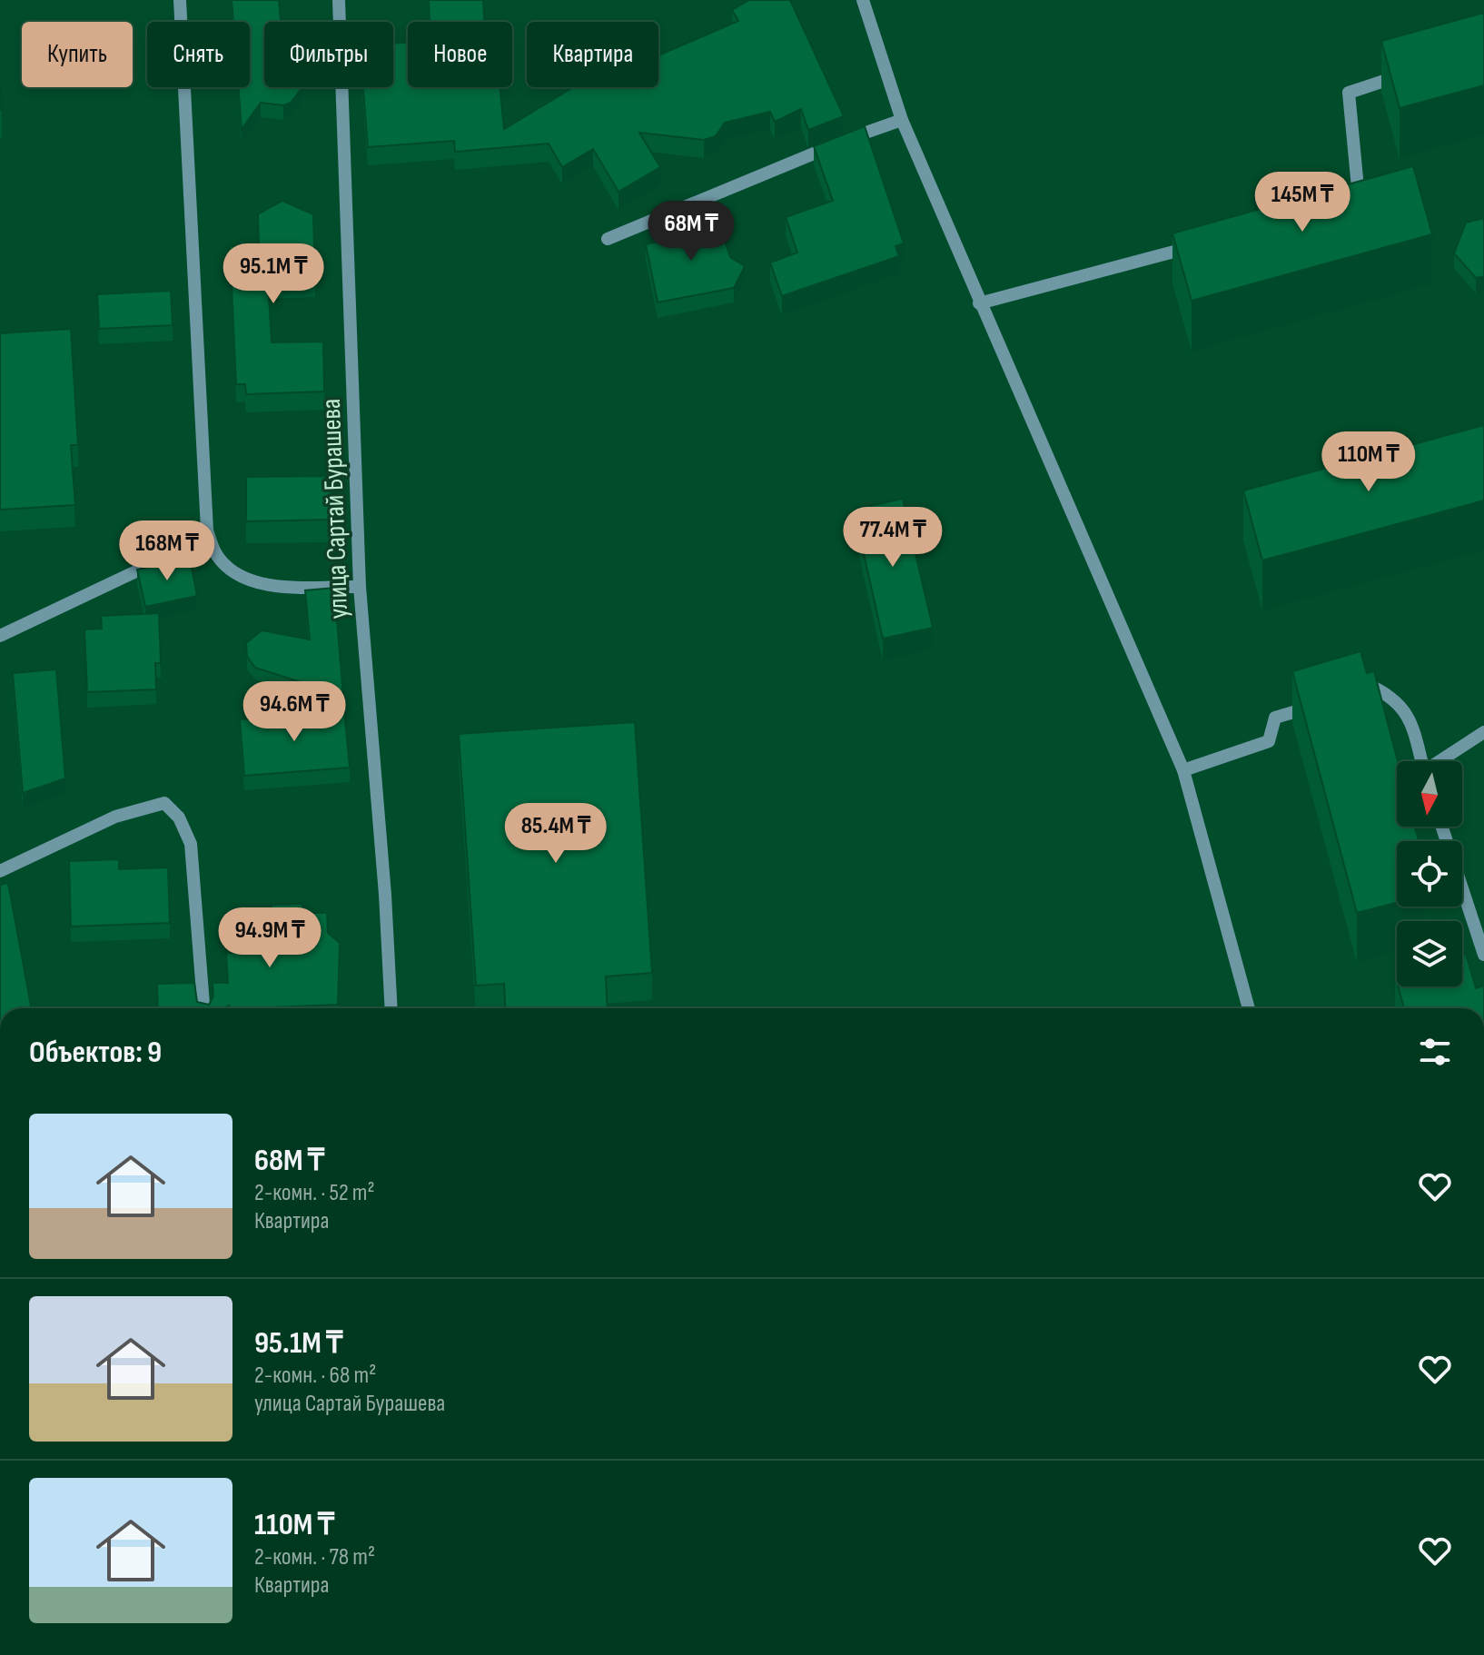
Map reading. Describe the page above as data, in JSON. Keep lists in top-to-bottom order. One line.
{"streets":{"street":["улица Сартай Бурашева"]},"north":"bottom","page":{"chip":["Купить","Снять","Фильтры","Новое","Квартира"],"price":["145M ₸","68M ₸","95.1M ₸","110M ₸","77.4M ₸","168M ₸","94.6M ₸","85.4M ₸","94.9M ₸"],"heading":"Объектов: 9","list":[{"name":"68M ₸","note":"2-комн. · 52 m² · Квартира"},{"name":"95.1M ₸","note":"2-комн. · 68 m² · улица Сартай Бурашева"},{"name":"110M ₸","note":"2-комн. · 78 m² · Квартира"}]}}
